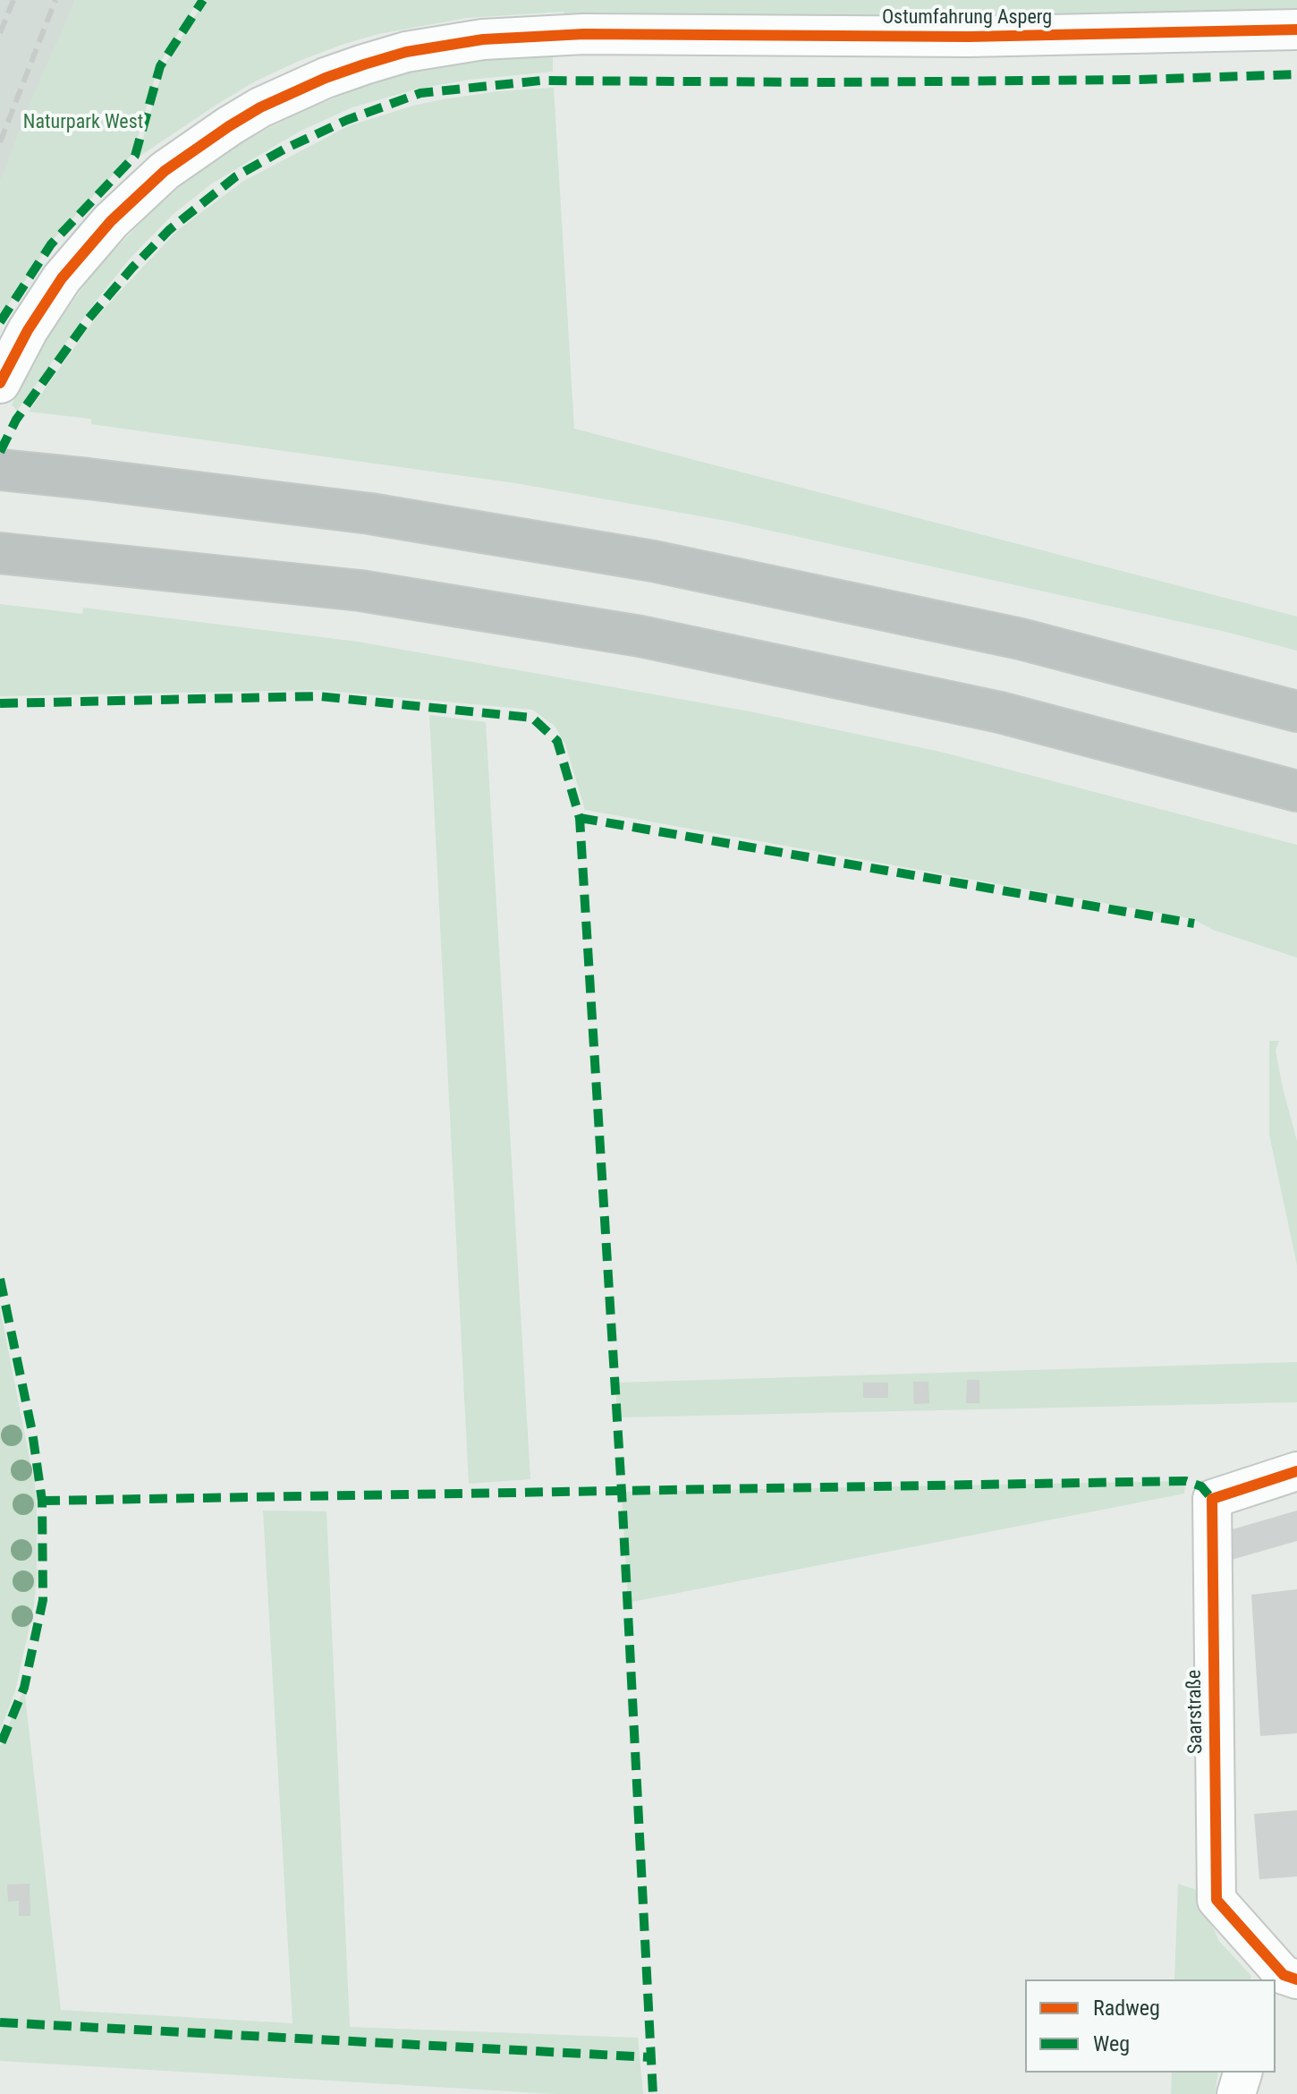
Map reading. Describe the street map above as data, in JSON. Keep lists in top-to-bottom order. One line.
{"streets":{"street":["Ostumfahrung Asperg","Saarstraße"]},"parks":["Naturpark West"],"legend":["Radweg","Weg"]}
